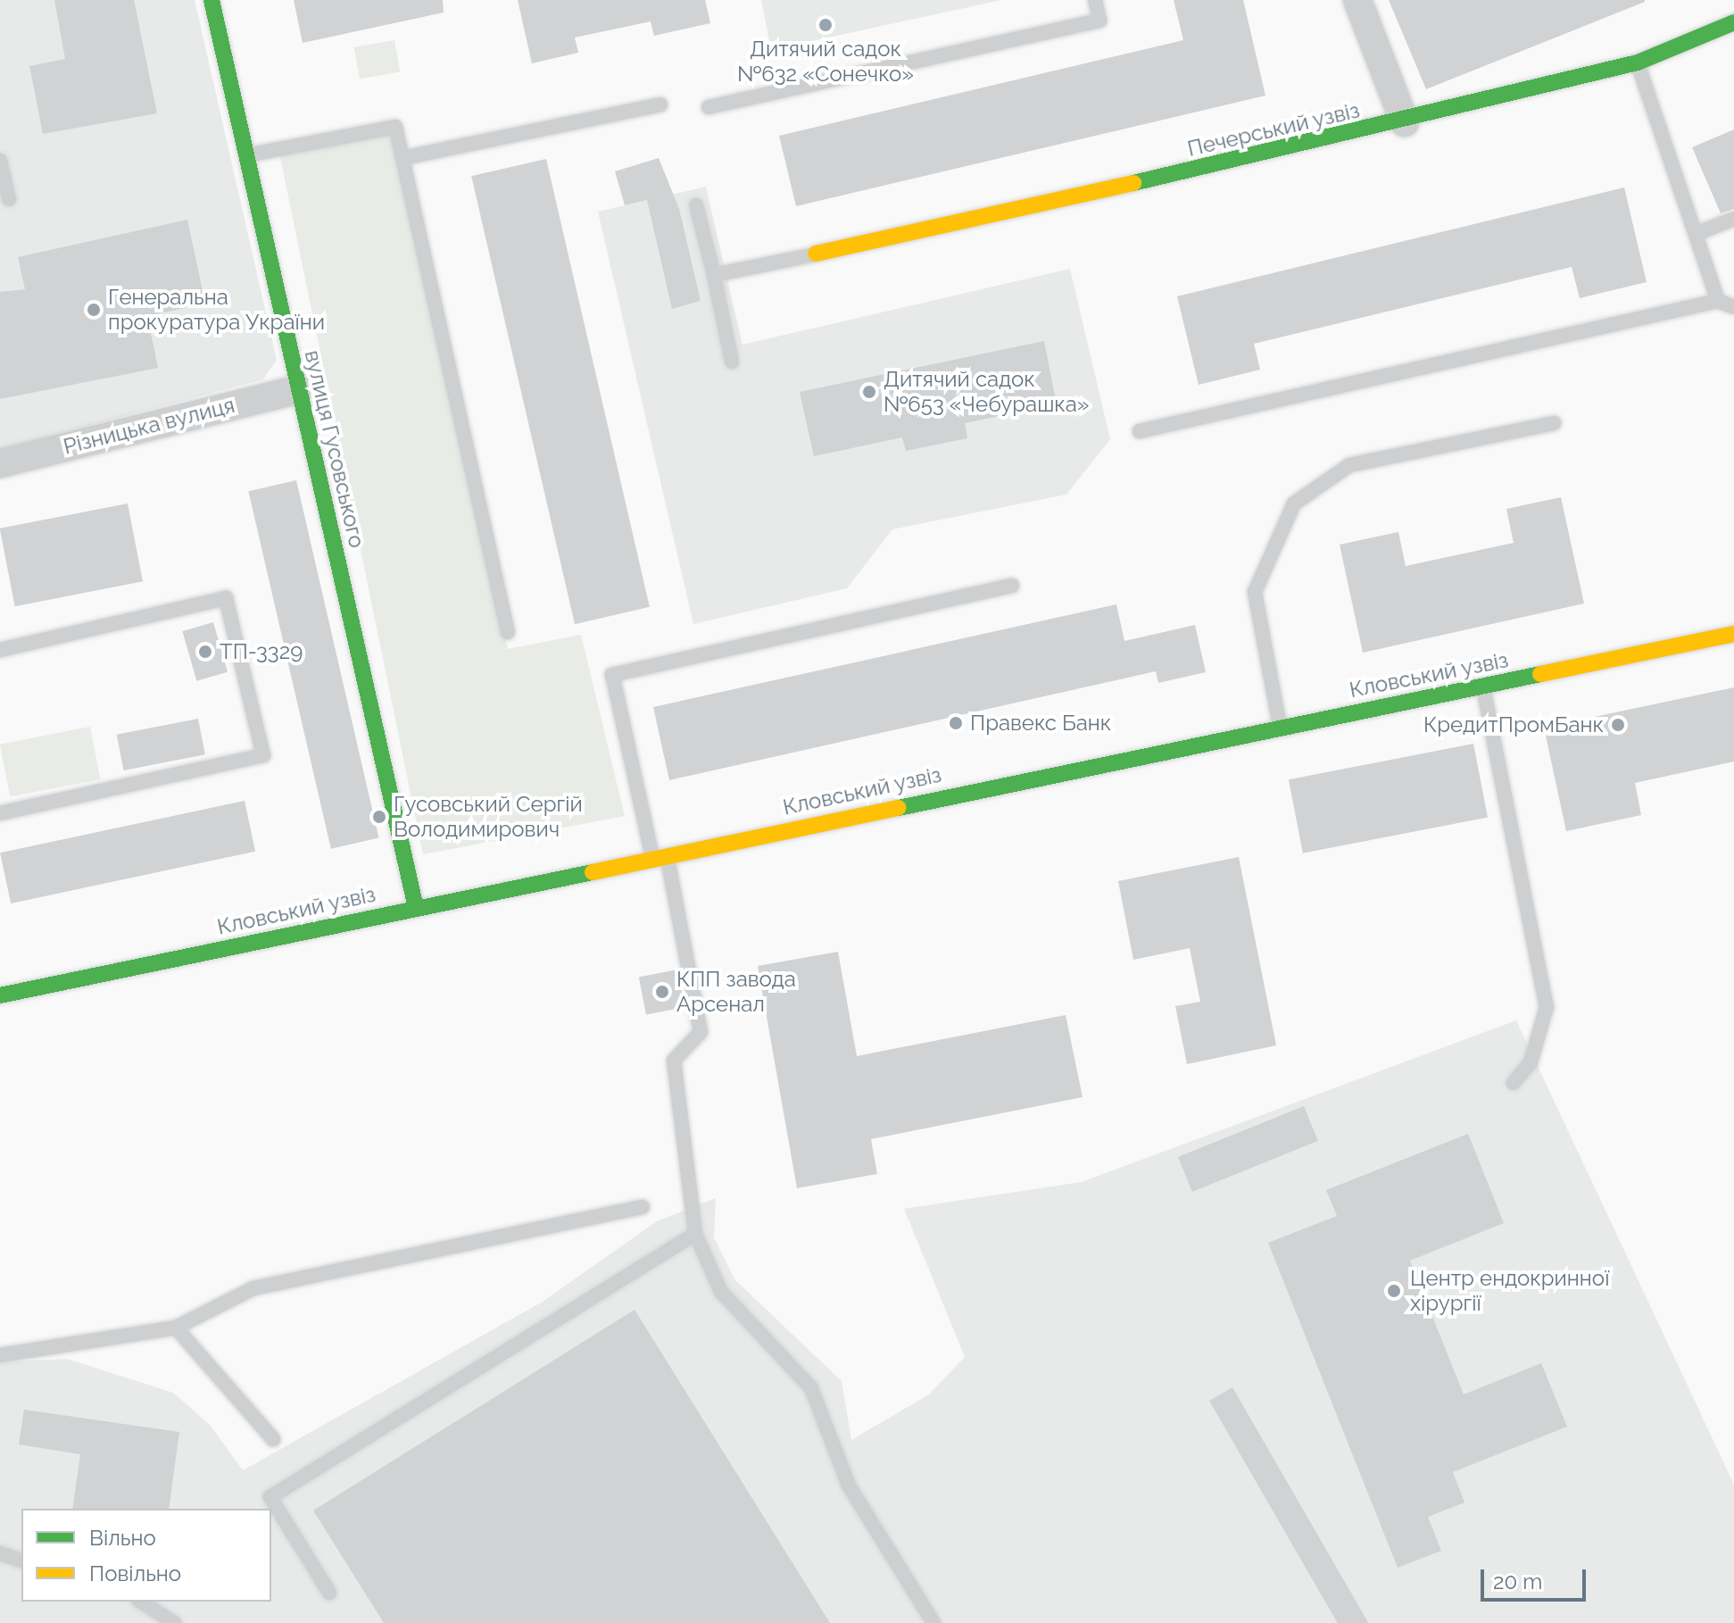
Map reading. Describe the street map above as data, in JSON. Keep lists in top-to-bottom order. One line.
{"streets":{"street":["Печерський узвіз","Різницька вулиця","вулиця Гусовського","Кловський узвіз"]},"crossings":[["Різницька вулиця","вулиця Гусовського"],["вулиця Гусовського","Кловський узвіз"]],"places":["Дитячий садок №632 «Сонечко»","Генеральна прокуратура України","Дитячий садок №653 «Чебурашка»","ТП-3329","Правекс Банк","КредитПромБанк","Гусовський Сергій Володимирович","КПП завода Арсенал","Центр ендокринної хірургії"],"legend":["Вільно","Повільно"],"scale_bar":"20 m"}
